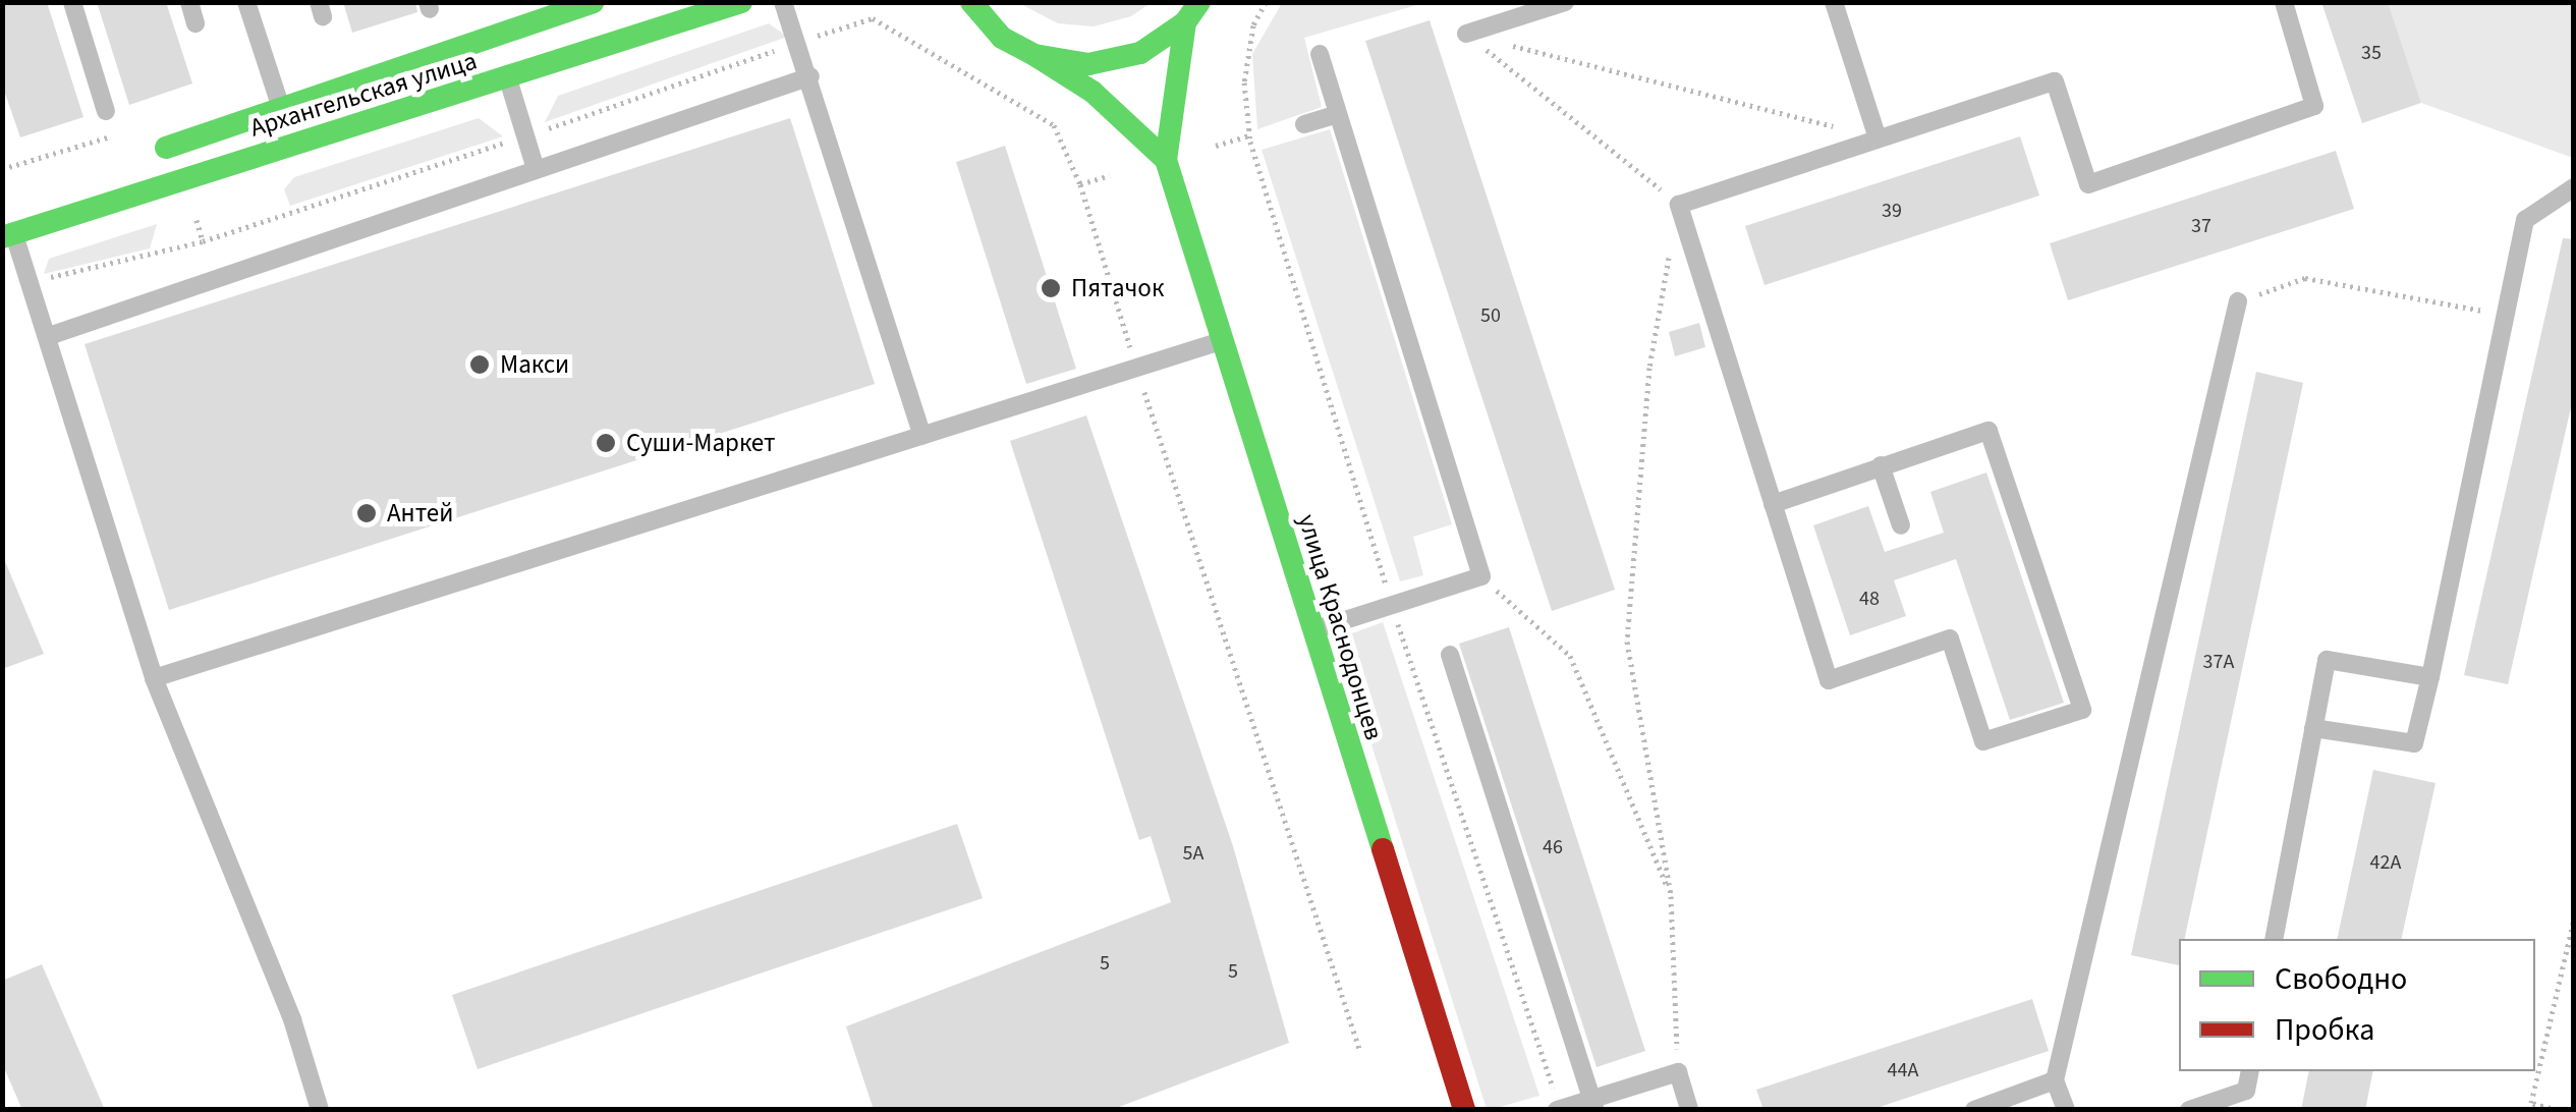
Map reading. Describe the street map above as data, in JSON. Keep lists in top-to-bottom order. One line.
{"streets":{"main road":["Архангельская улица","улица Краснодонцев"]},"places":["Пятачок","Макси","Суши-Маркет","Антей"],"house_numbers":["35","39","37","50","48","37А","46","5А","42А","5","5","44А"],"legend":["Свободно","Пробка"]}
